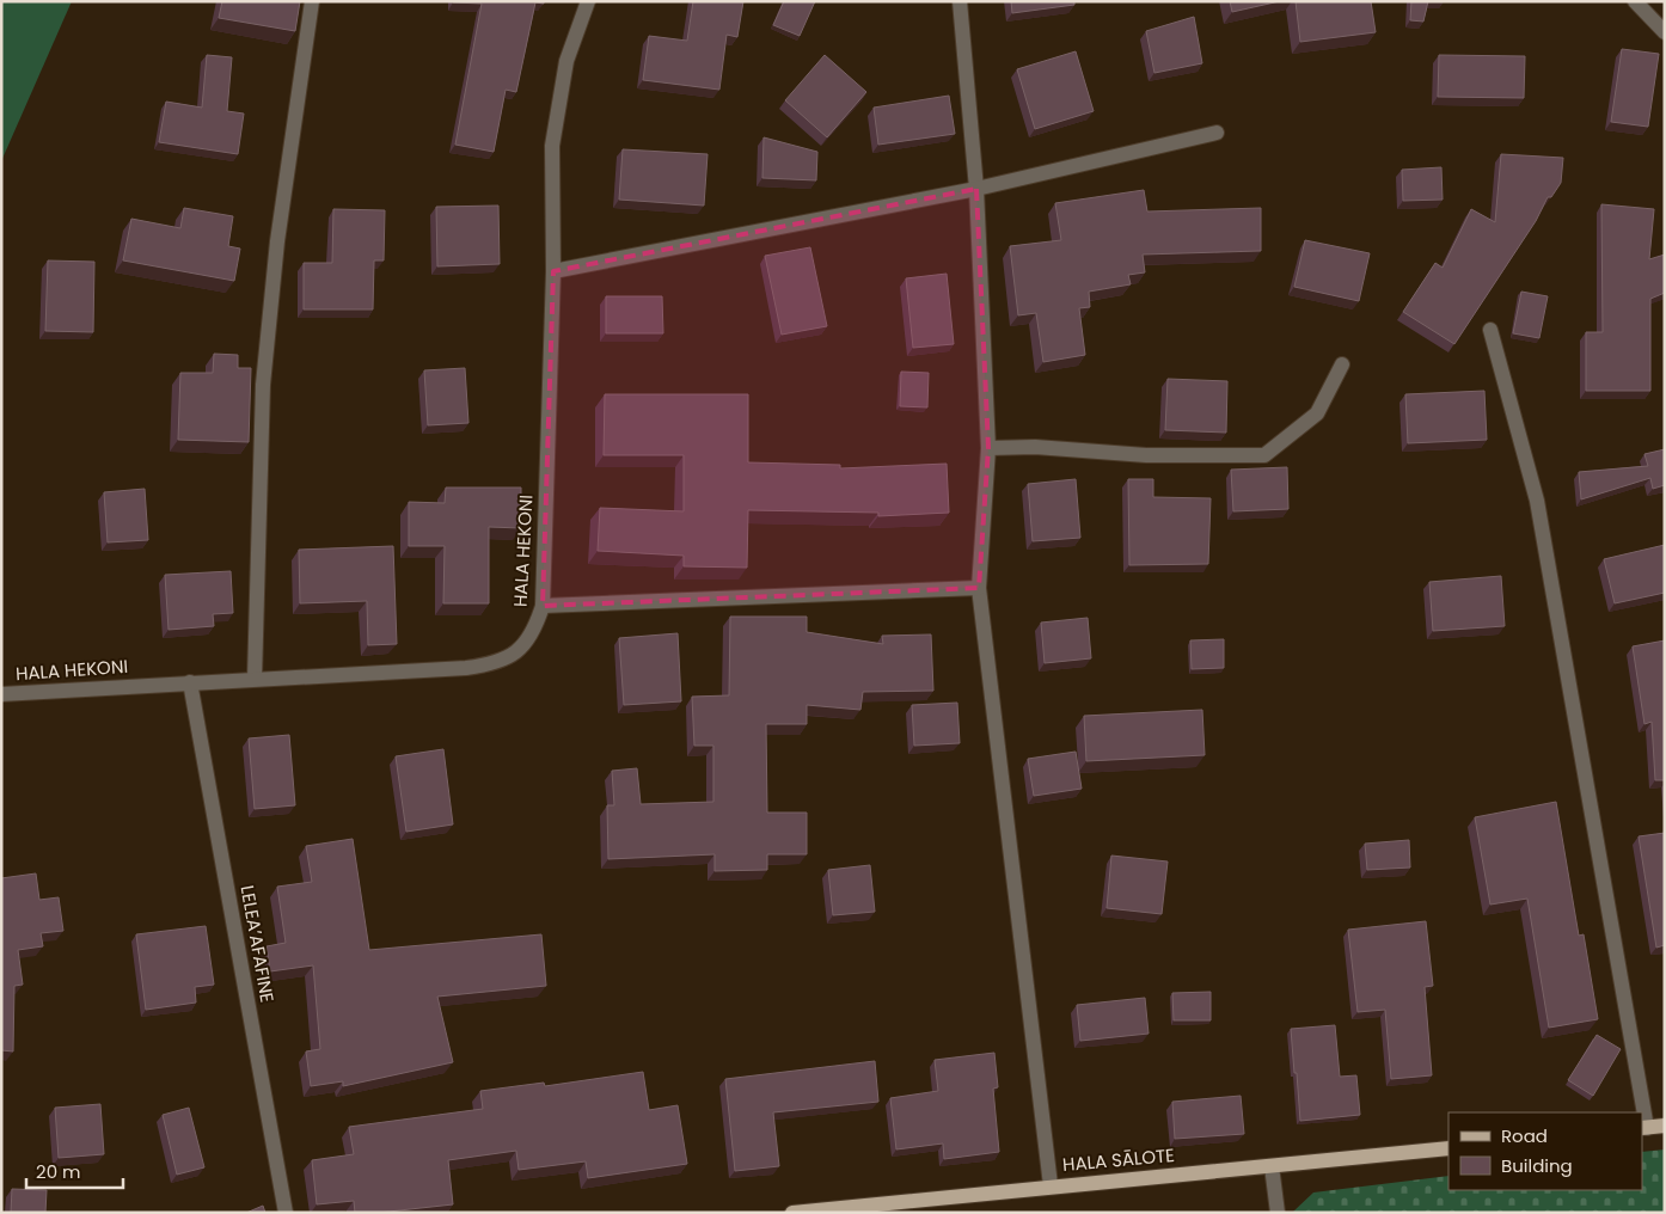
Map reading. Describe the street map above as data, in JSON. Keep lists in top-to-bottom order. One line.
{"streets":{"main road":["HALA SĀLOTE"],"street":["HALA HEKONI","LELEA’AFAFINE"]},"crossings":[["HALA HEKONI","LELEA’AFAFINE"]],"legend":["Road","Building"],"scale_bar":"20 m"}
